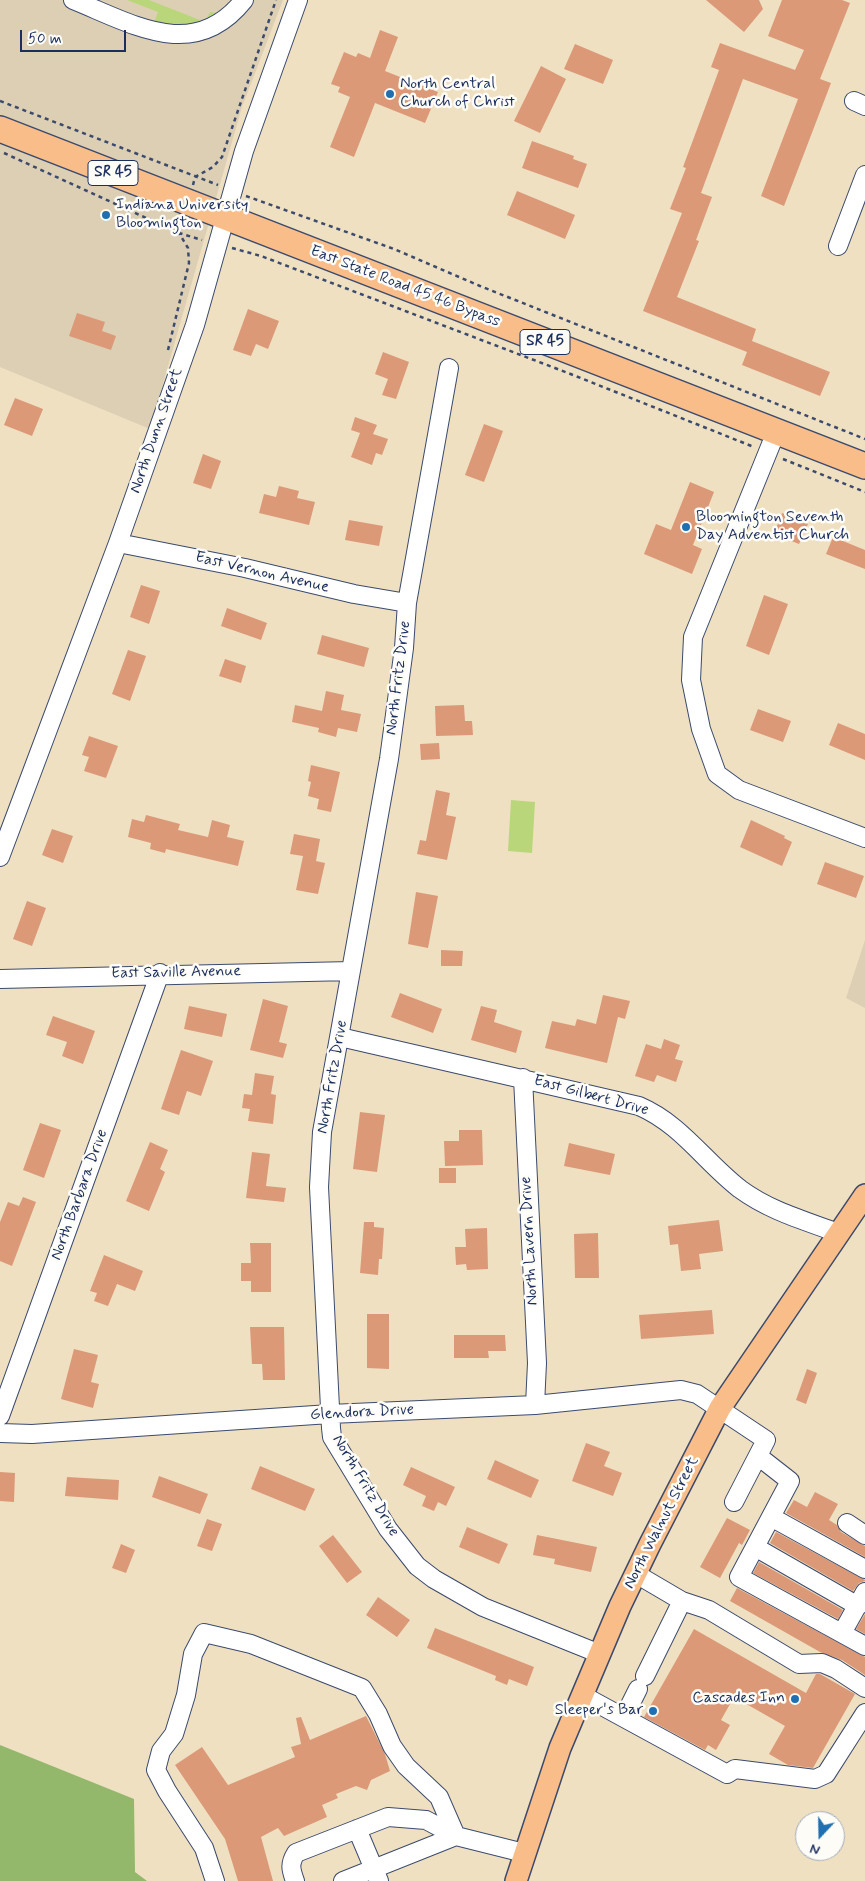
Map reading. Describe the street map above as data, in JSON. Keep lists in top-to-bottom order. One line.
{"streets":{"highway":["SR 45","East State Road 45 46 Bypass"],"main road":["North Walnut Street"],"street":["North Dunn Street","East Vernon Avenue","North Fritz Drive","East Saville Avenue","East Gilbert Drive","North Barbara Drive","North Lavern Drive","Glendora Drive"]},"crossings":[["East State Road 45 46 Bypass","North Dunn Street"],["North Dunn Street","East Vernon Avenue"],["East Vernon Avenue","North Fritz Drive"],["North Fritz Drive","East Saville Avenue"],["North Fritz Drive","East Gilbert Drive"],["North Fritz Drive","Glendora Drive"],["North Fritz Drive","North Walnut Street"],["East Saville Avenue","North Barbara Drive"],["East Gilbert Drive","North Lavern Drive"],["East Gilbert Drive","North Walnut Street"],["North Lavern Drive","Glendora Drive"],["Glendora Drive","North Walnut Street"]],"places":["North Central Church of Christ","Indiana University Bloomington","Bloomington Seventh Day Adventist Church","Cascades Inn","Sleeper's Bar"],"scale_bar":"50 m","north":"bottom"}
